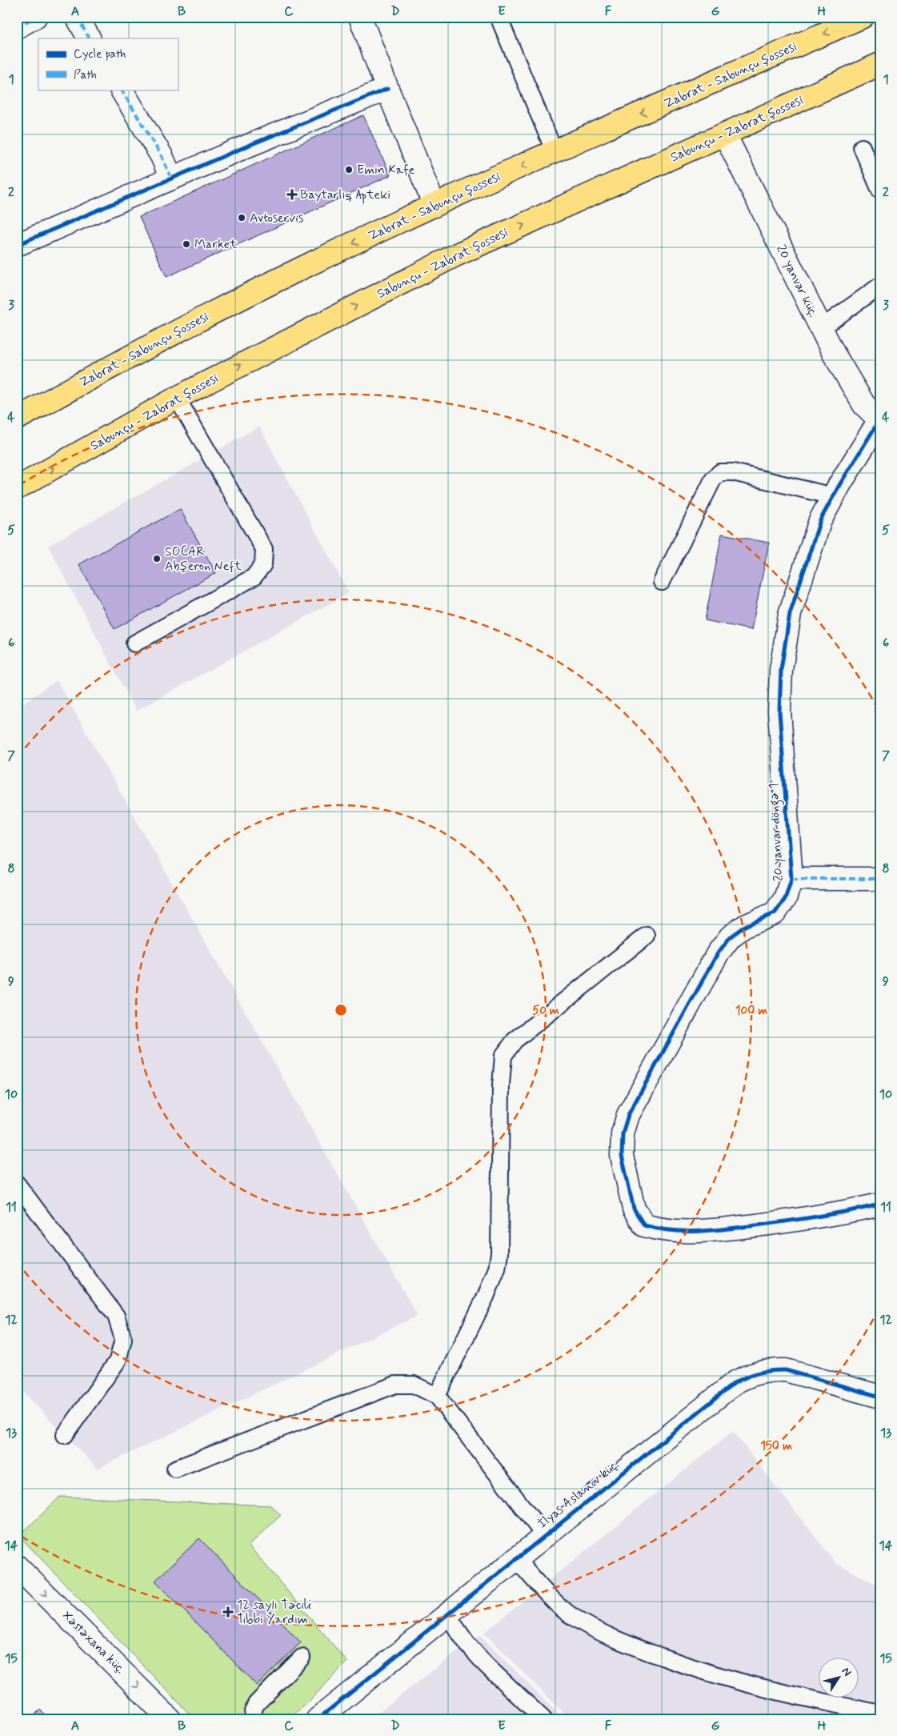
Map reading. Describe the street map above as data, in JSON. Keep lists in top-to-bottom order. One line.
{"streets":{"main road":["Zabrat - Sabunçu şossesi","Sabunçu - Zabrat şossesi"],"street":["20 yanvar küç.","20 yanvar döngə 1","İlyas Aslanov küç.","Xəstəxana küç."]},"crossings":[["Sabunçu - Zabrat şossesi","20 yanvar küç."],["20 yanvar küç.","20 yanvar döngə 1"]],"one_way":["Zabrat - Sabunçu şossesi","Sabunçu - Zabrat şossesi","Xəstəxana küç."],"places":{"other":["Emin Kafe","Avtoservis","Market","SOCAR Abşeron Neft"],"health":["Baytarlıq Apteki","12 saylı Təcili Tibbi Yardım"]},"legend":["Cycle path","Path"],"north":"top right","grid":{"columns":["A","B","C","D","E","F","G","H"],"rows":["1","2","3","4","5","6","7","8","9","10","11","12","13","14","15"]},"rings":["50 m","100 m","150 m"]}
